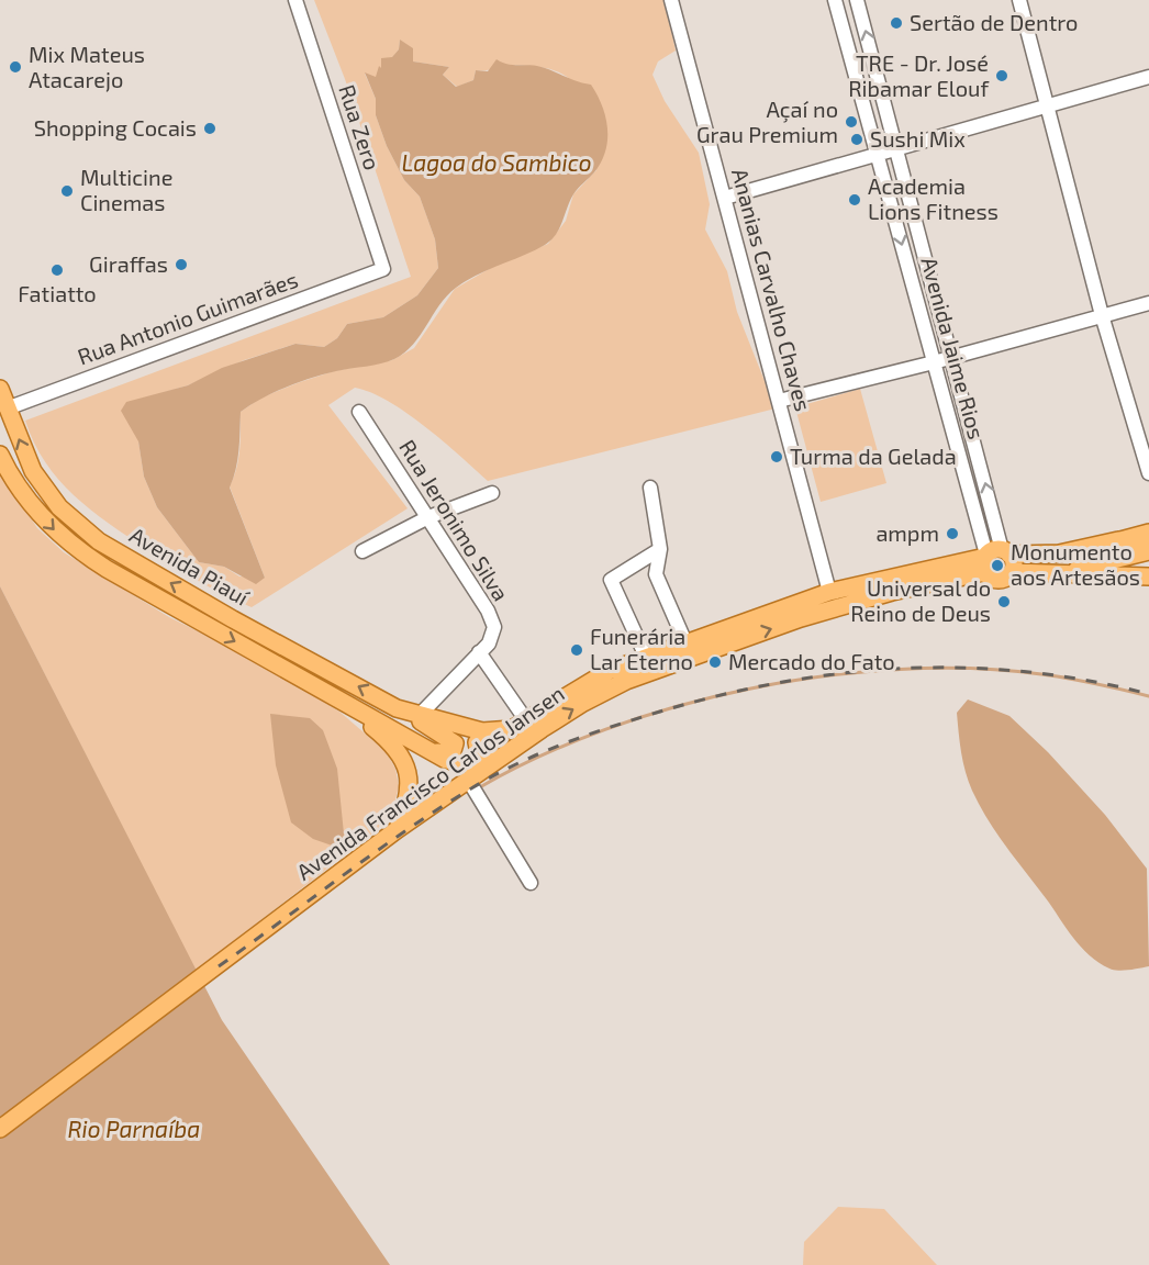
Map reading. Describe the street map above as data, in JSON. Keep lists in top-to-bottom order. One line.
{"streets":{"main road":["Avenida Piauí","Avenida Francisco Carlos Jansen"],"street":["Rua Zero","Ananias Carvalho Chaves","Rua Antonio Guimarães","Avenida Jaime Rios","Rua Jeronimo Silva"]},"crossings":[["Rua Zero","Rua Antonio Guimarães"],["Ananias Carvalho Chaves","Avenida Francisco Carlos Jansen"],["Rua Antonio Guimarães","Avenida Piauí"],["Avenida Jaime Rios","Avenida Francisco Carlos Jansen"],["Rua Jeronimo Silva","Avenida Piauí"],["Rua Jeronimo Silva","Avenida Francisco Carlos Jansen"],["Avenida Piauí","Avenida Francisco Carlos Jansen"]],"water":["Lagoa do Sambico","Rio Parnaíba"],"places":["Sertão de Dentro","Mix Mateus Atacarejo","TRE - Dr. José Ribamar Elouf","Açaí no Grau Premium","Shopping Cocais","Sushi Mix","Multicine Cinemas","Academia Lions Fitness","Giraffas","Fatiatto","Turma da Gelada","ampm","Monumento aos Artesãos","Universal do Reino de Deus","Funerária Lar Eterno","Mercado do Fato"]}
